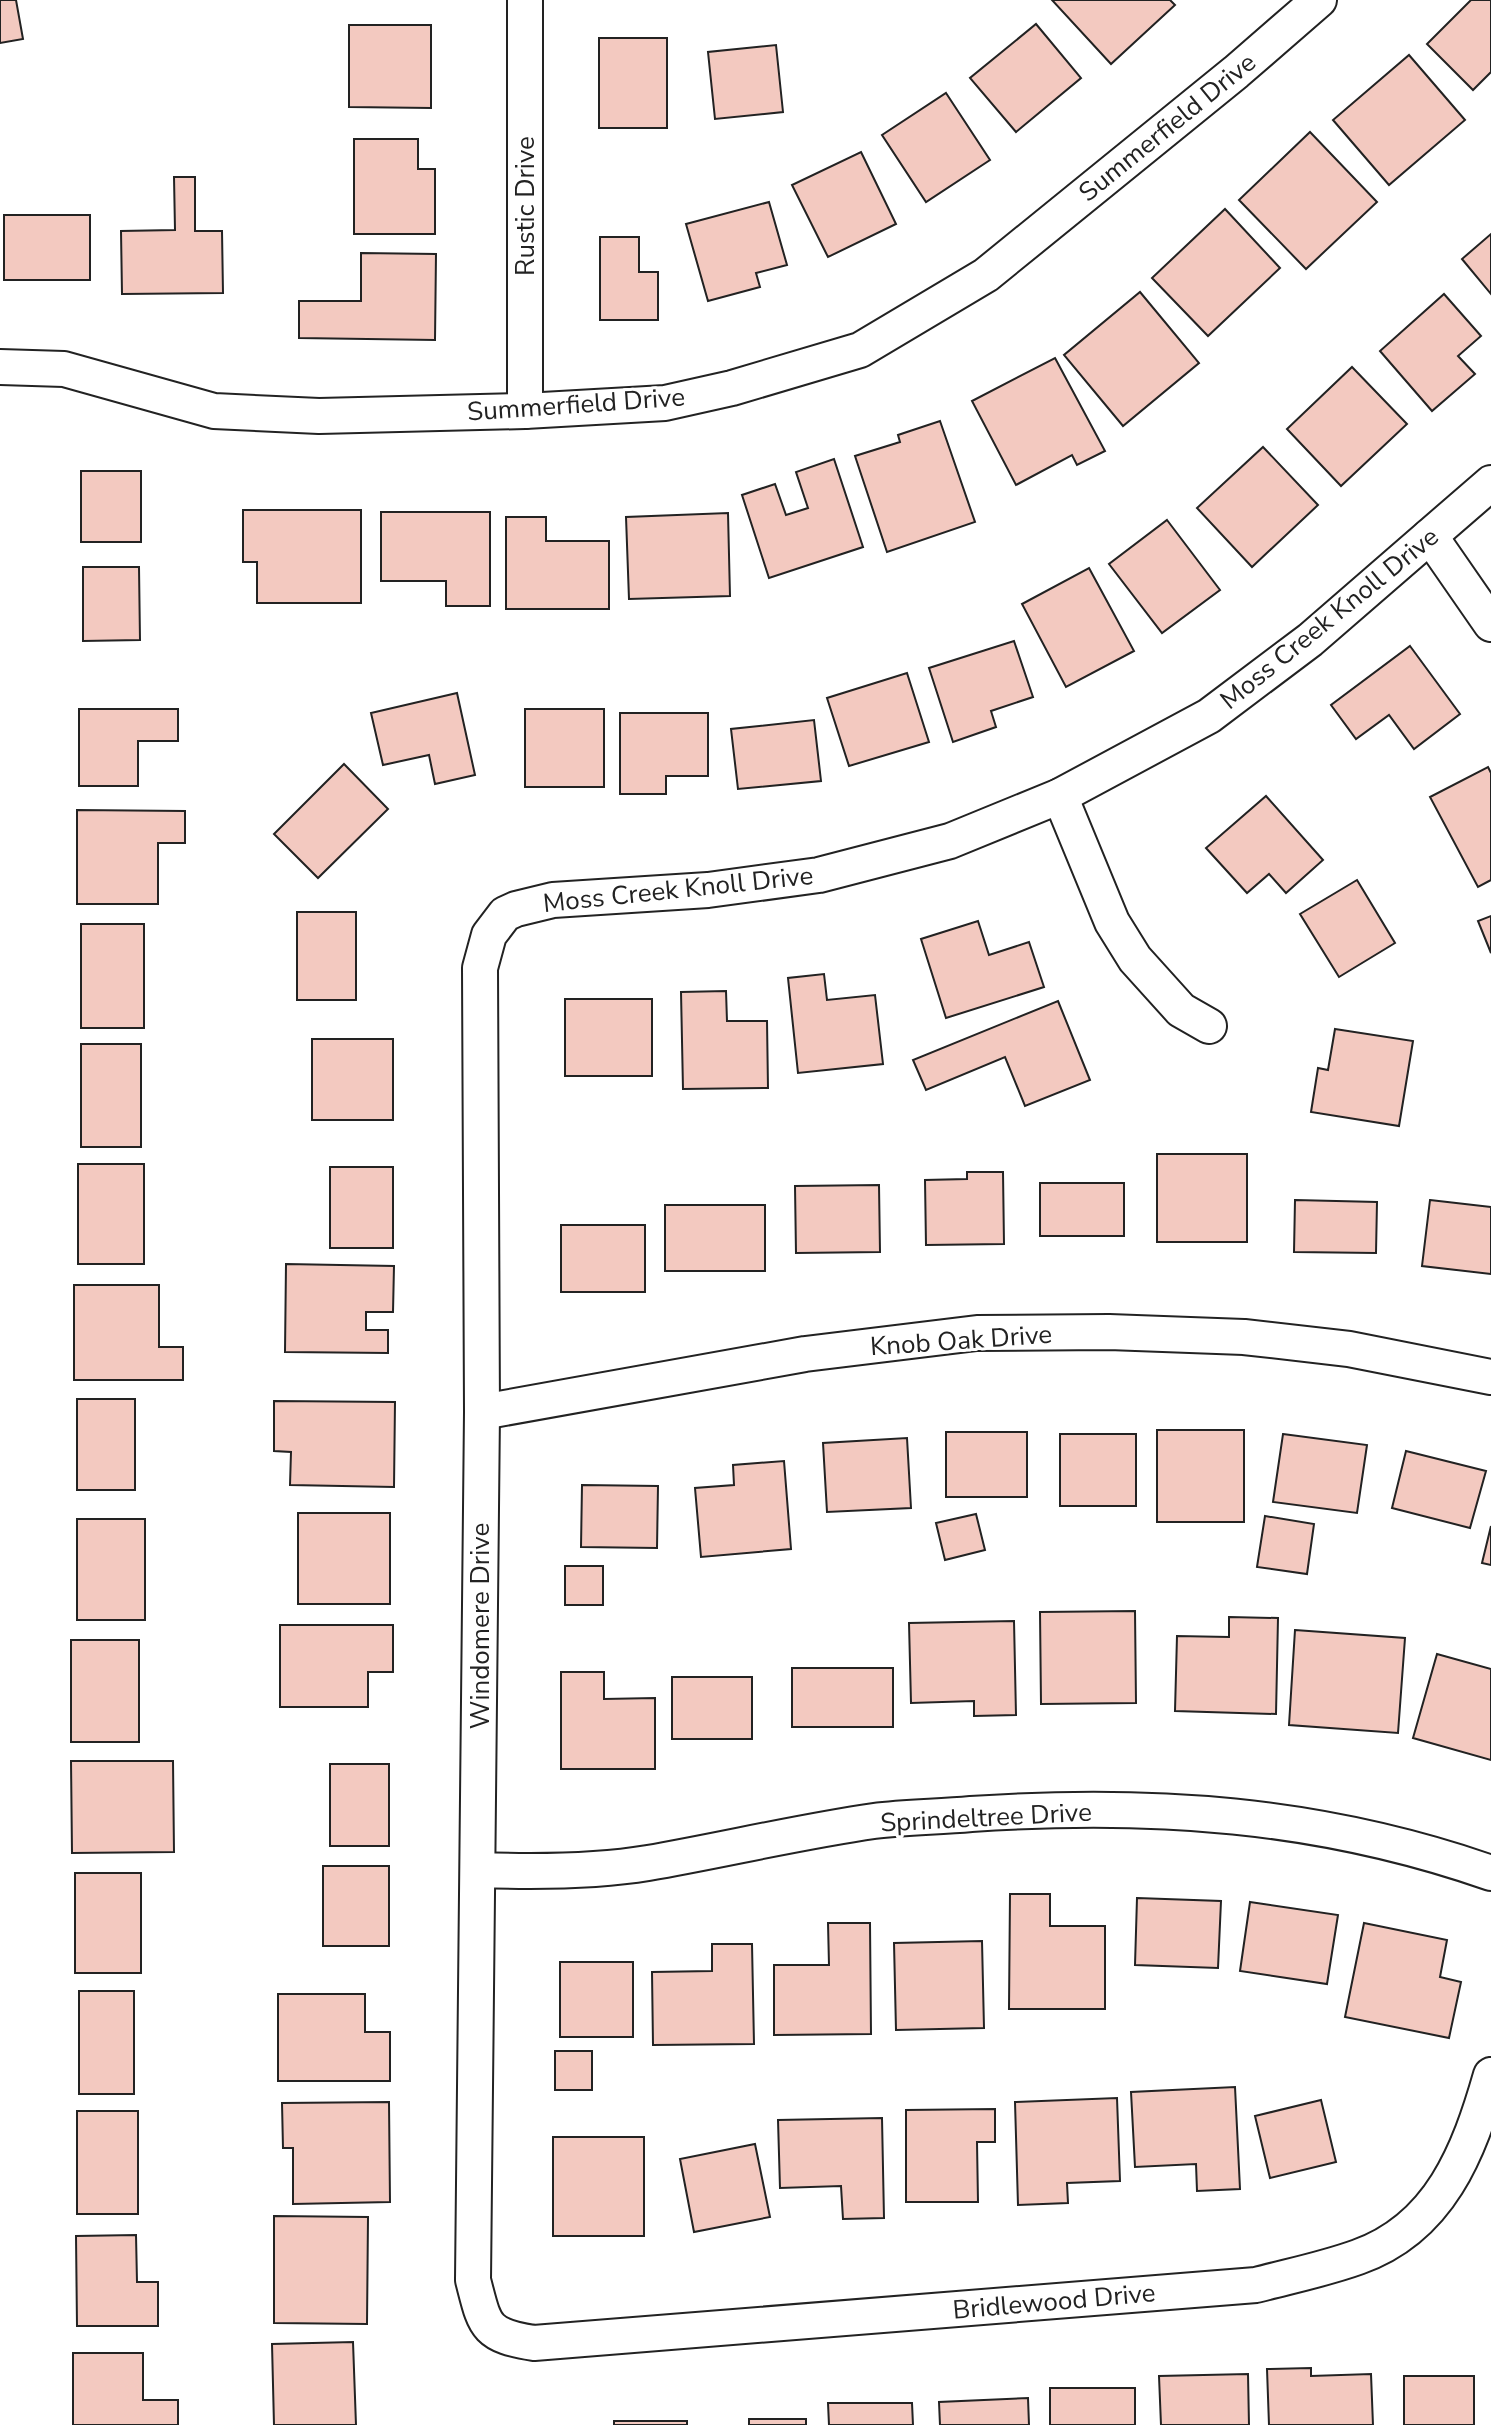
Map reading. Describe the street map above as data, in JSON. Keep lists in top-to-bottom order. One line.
{"streets":{"street":["Summerfield Drive","Rustic Drive","Moss Creek Knoll Drive","Knob Oak Drive","Windomere Drive","Sprindeltree Drive","Bridlewood Drive"]},"crossings":[["Summerfield Drive","Rustic Drive"],["Moss Creek Knoll Drive","Windomere Drive"],["Knob Oak Drive","Windomere Drive"],["Windomere Drive","Sprindeltree Drive"],["Windomere Drive","Bridlewood Drive"]]}
